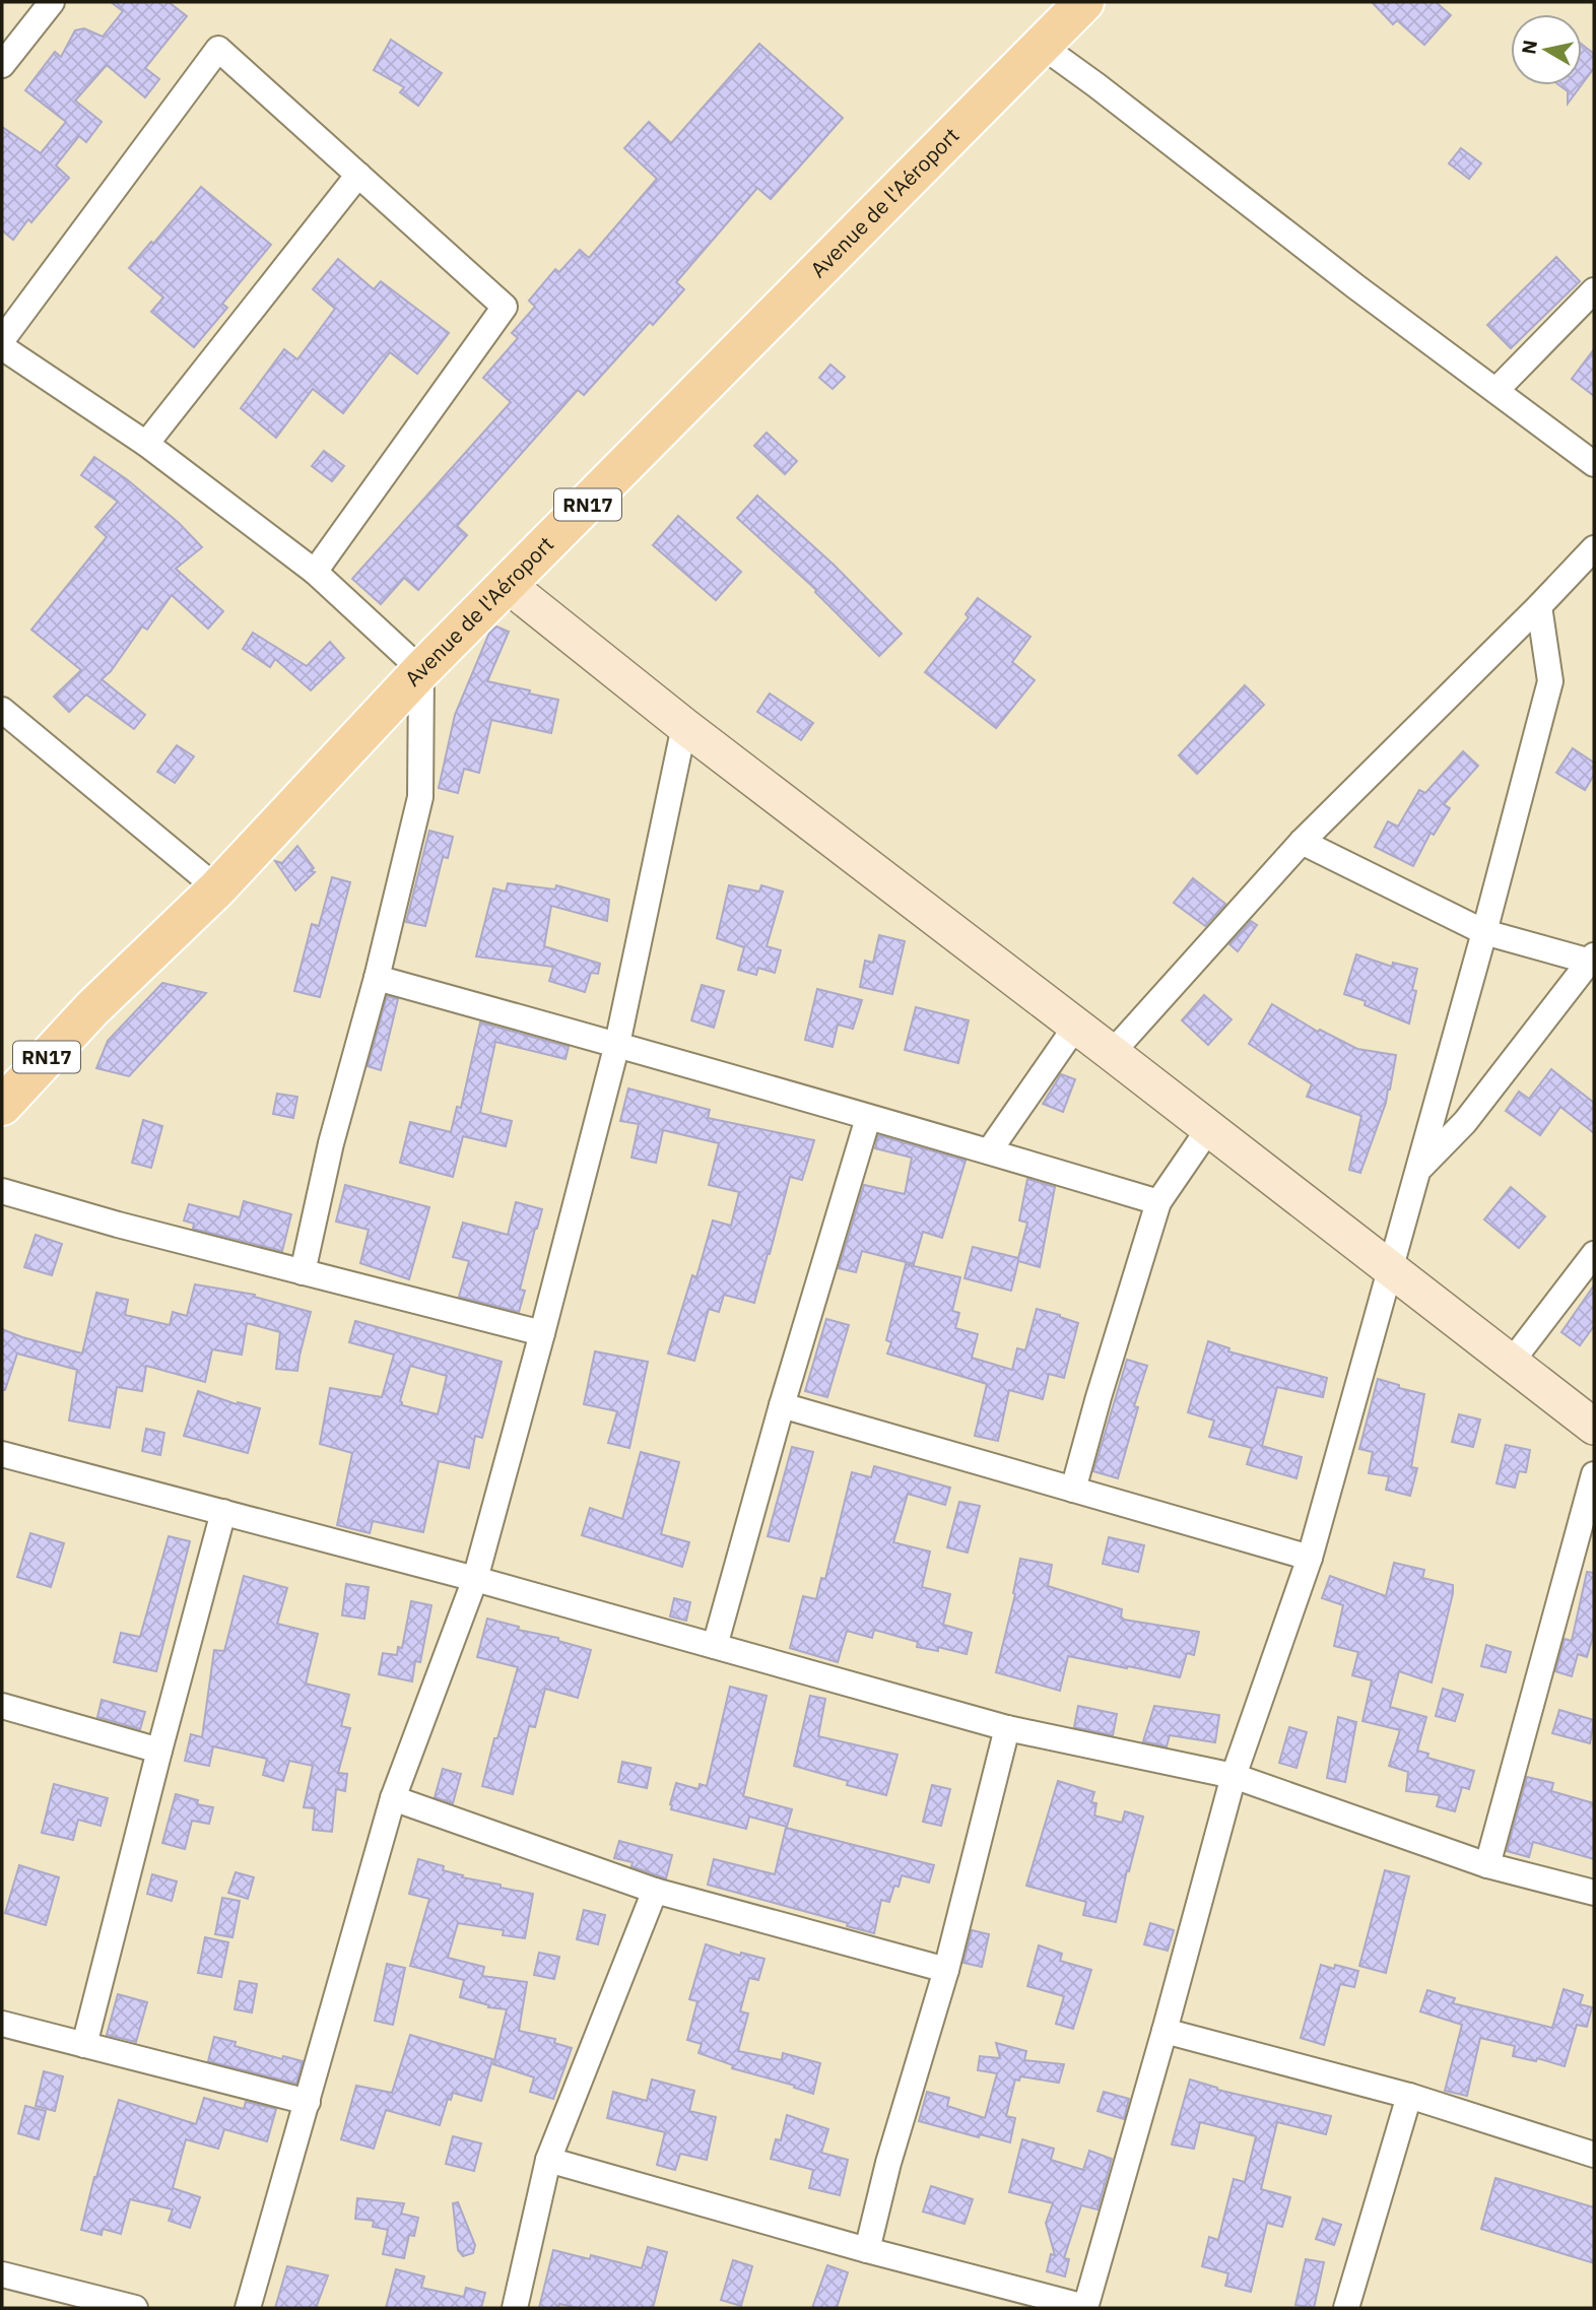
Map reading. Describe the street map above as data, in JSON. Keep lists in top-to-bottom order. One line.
{"streets":{"main road":["Avenue de l'Aéroport","RN17"]},"north":"left"}
